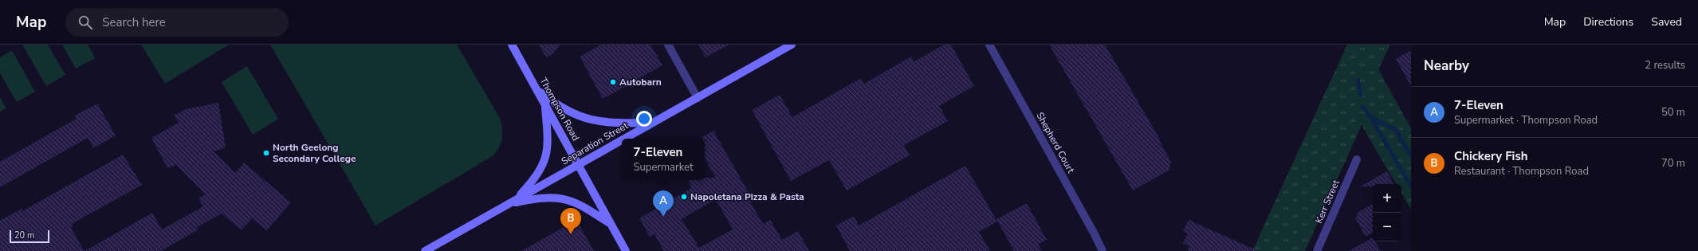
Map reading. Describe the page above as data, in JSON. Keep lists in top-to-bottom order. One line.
{"streets":{"main road":["Thompson Road","Separation Street"],"street":["Shepherd Court","Kerr Street"]},"crossings":[["Thompson Road","Separation Street"]],"places":["Autobarn","North Geelong Secondary College","Napoletana Pizza & Pasta"],"scale_bar":"20 m","page":{"header":"Map","search":"Search here","nav":["Map","Directions","Saved"],"heading":["Nearby","2 results"],"list":[{"mark":"A","name":"7-Eleven","note":"Supermarket · Thompson Road","value":"50 m"},{"mark":"B","name":"Chickery Fish","note":"Restaurant · Thompson Road","value":"70 m"}],"popup":["7-Eleven","Supermarket"],"map_buttons":["+","−"],"pins":["A","B"],"scale":"20 m"}}
